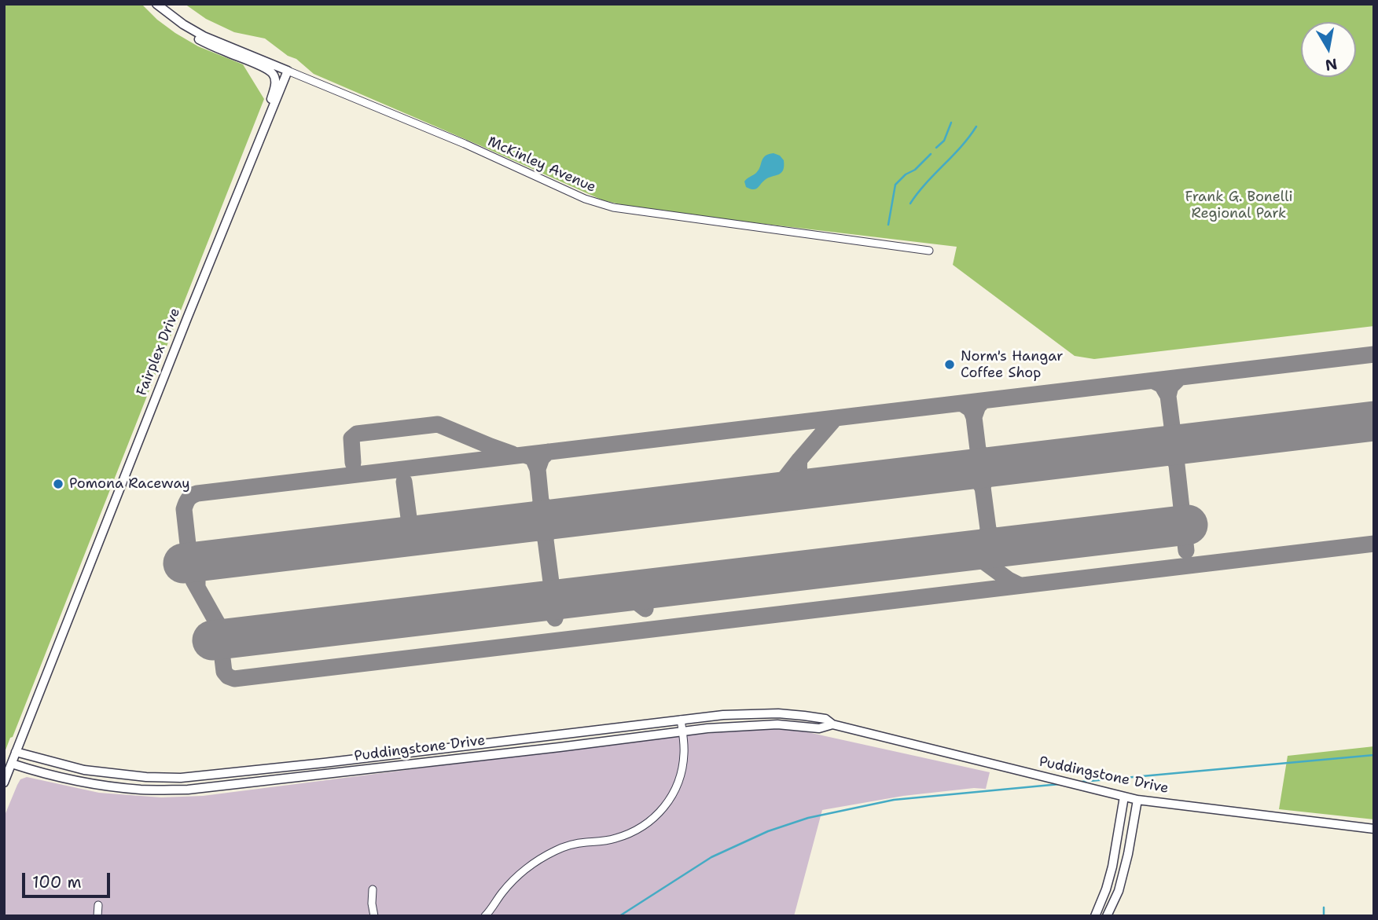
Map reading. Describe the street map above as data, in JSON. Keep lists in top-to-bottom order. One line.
{"streets":{"street":["McKinley Avenue","Fairplex Drive","Puddingstone Drive"]},"crossings":[["McKinley Avenue","Fairplex Drive"],["Fairplex Drive","Puddingstone Drive"]],"parks":["Frank G. Bonelli Regional Park"],"places":["Norm's Hangar Coffee Shop","Pomona Raceway"],"scale_bar":"100 m","north":"bottom"}
